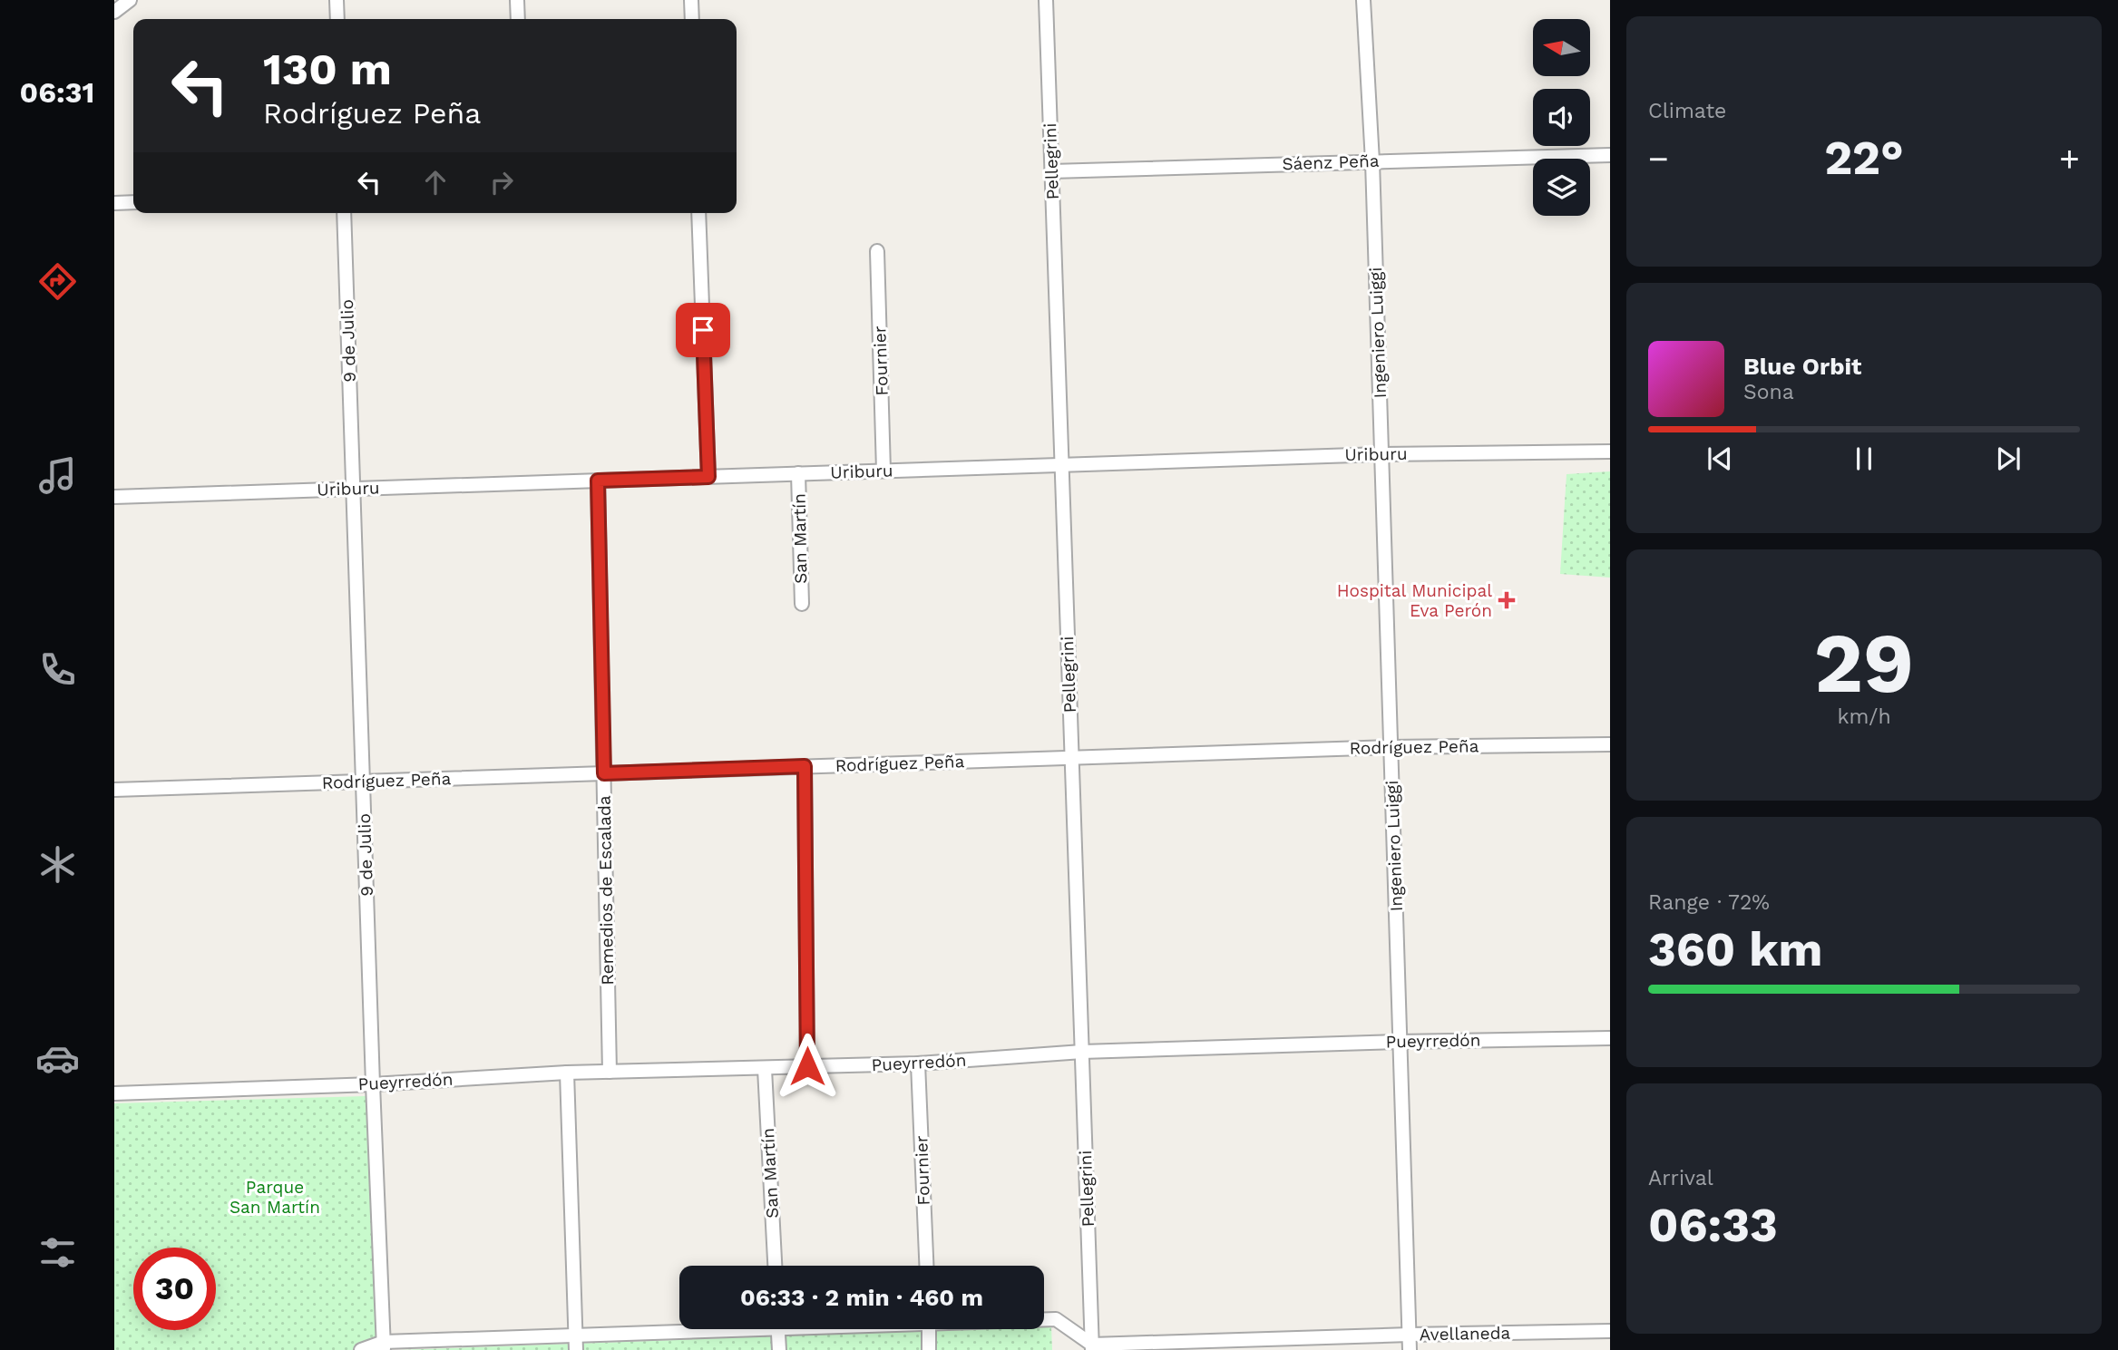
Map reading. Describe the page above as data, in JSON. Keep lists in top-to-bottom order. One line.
{"streets":{"street":["Pellegrini","Sáenz Peña","Ingeniero Luiggi","9 de Julio","Fournier","Uriburu","San Martín","Rodríguez Peña","Remedios de Escalada","Pueyrredón","Avellaneda"]},"crossings":[["Pellegrini","Sáenz Peña"],["Pellegrini","Uriburu"],["Pellegrini","Rodríguez Peña"],["Pellegrini","Pueyrredón"],["Pellegrini","Avellaneda"],["Sáenz Peña","Ingeniero Luiggi"],["Ingeniero Luiggi","Uriburu"],["Ingeniero Luiggi","Rodríguez Peña"],["Ingeniero Luiggi","Pueyrredón"],["Ingeniero Luiggi","Avellaneda"],["9 de Julio","Uriburu"],["9 de Julio","Rodríguez Peña"],["9 de Julio","Pueyrredón"],["Fournier","Uriburu"],["Fournier","Pueyrredón"],["Uriburu","San Martín"],["Uriburu","Remedios de Escalada"],["San Martín","Pueyrredón"],["Rodríguez Peña","Remedios de Escalada"],["Remedios de Escalada","Pueyrredón"]],"parks":["Parque San Martín"],"places":{"health":["Hospital Municipal Eva Perón"]},"north":"left","page":{"tabs":"06:31","tile":["Climate",["29","km/h"],["Range · 72%","360 km"],["Arrival","06:33"]],"turn":["130 m","Rodríguez Peña"],"heat":["−","22°","+"],"song":["Blue Orbit","Sona"],"limit":"30","trip":"06:33 · 2 min · 460 m"}}
